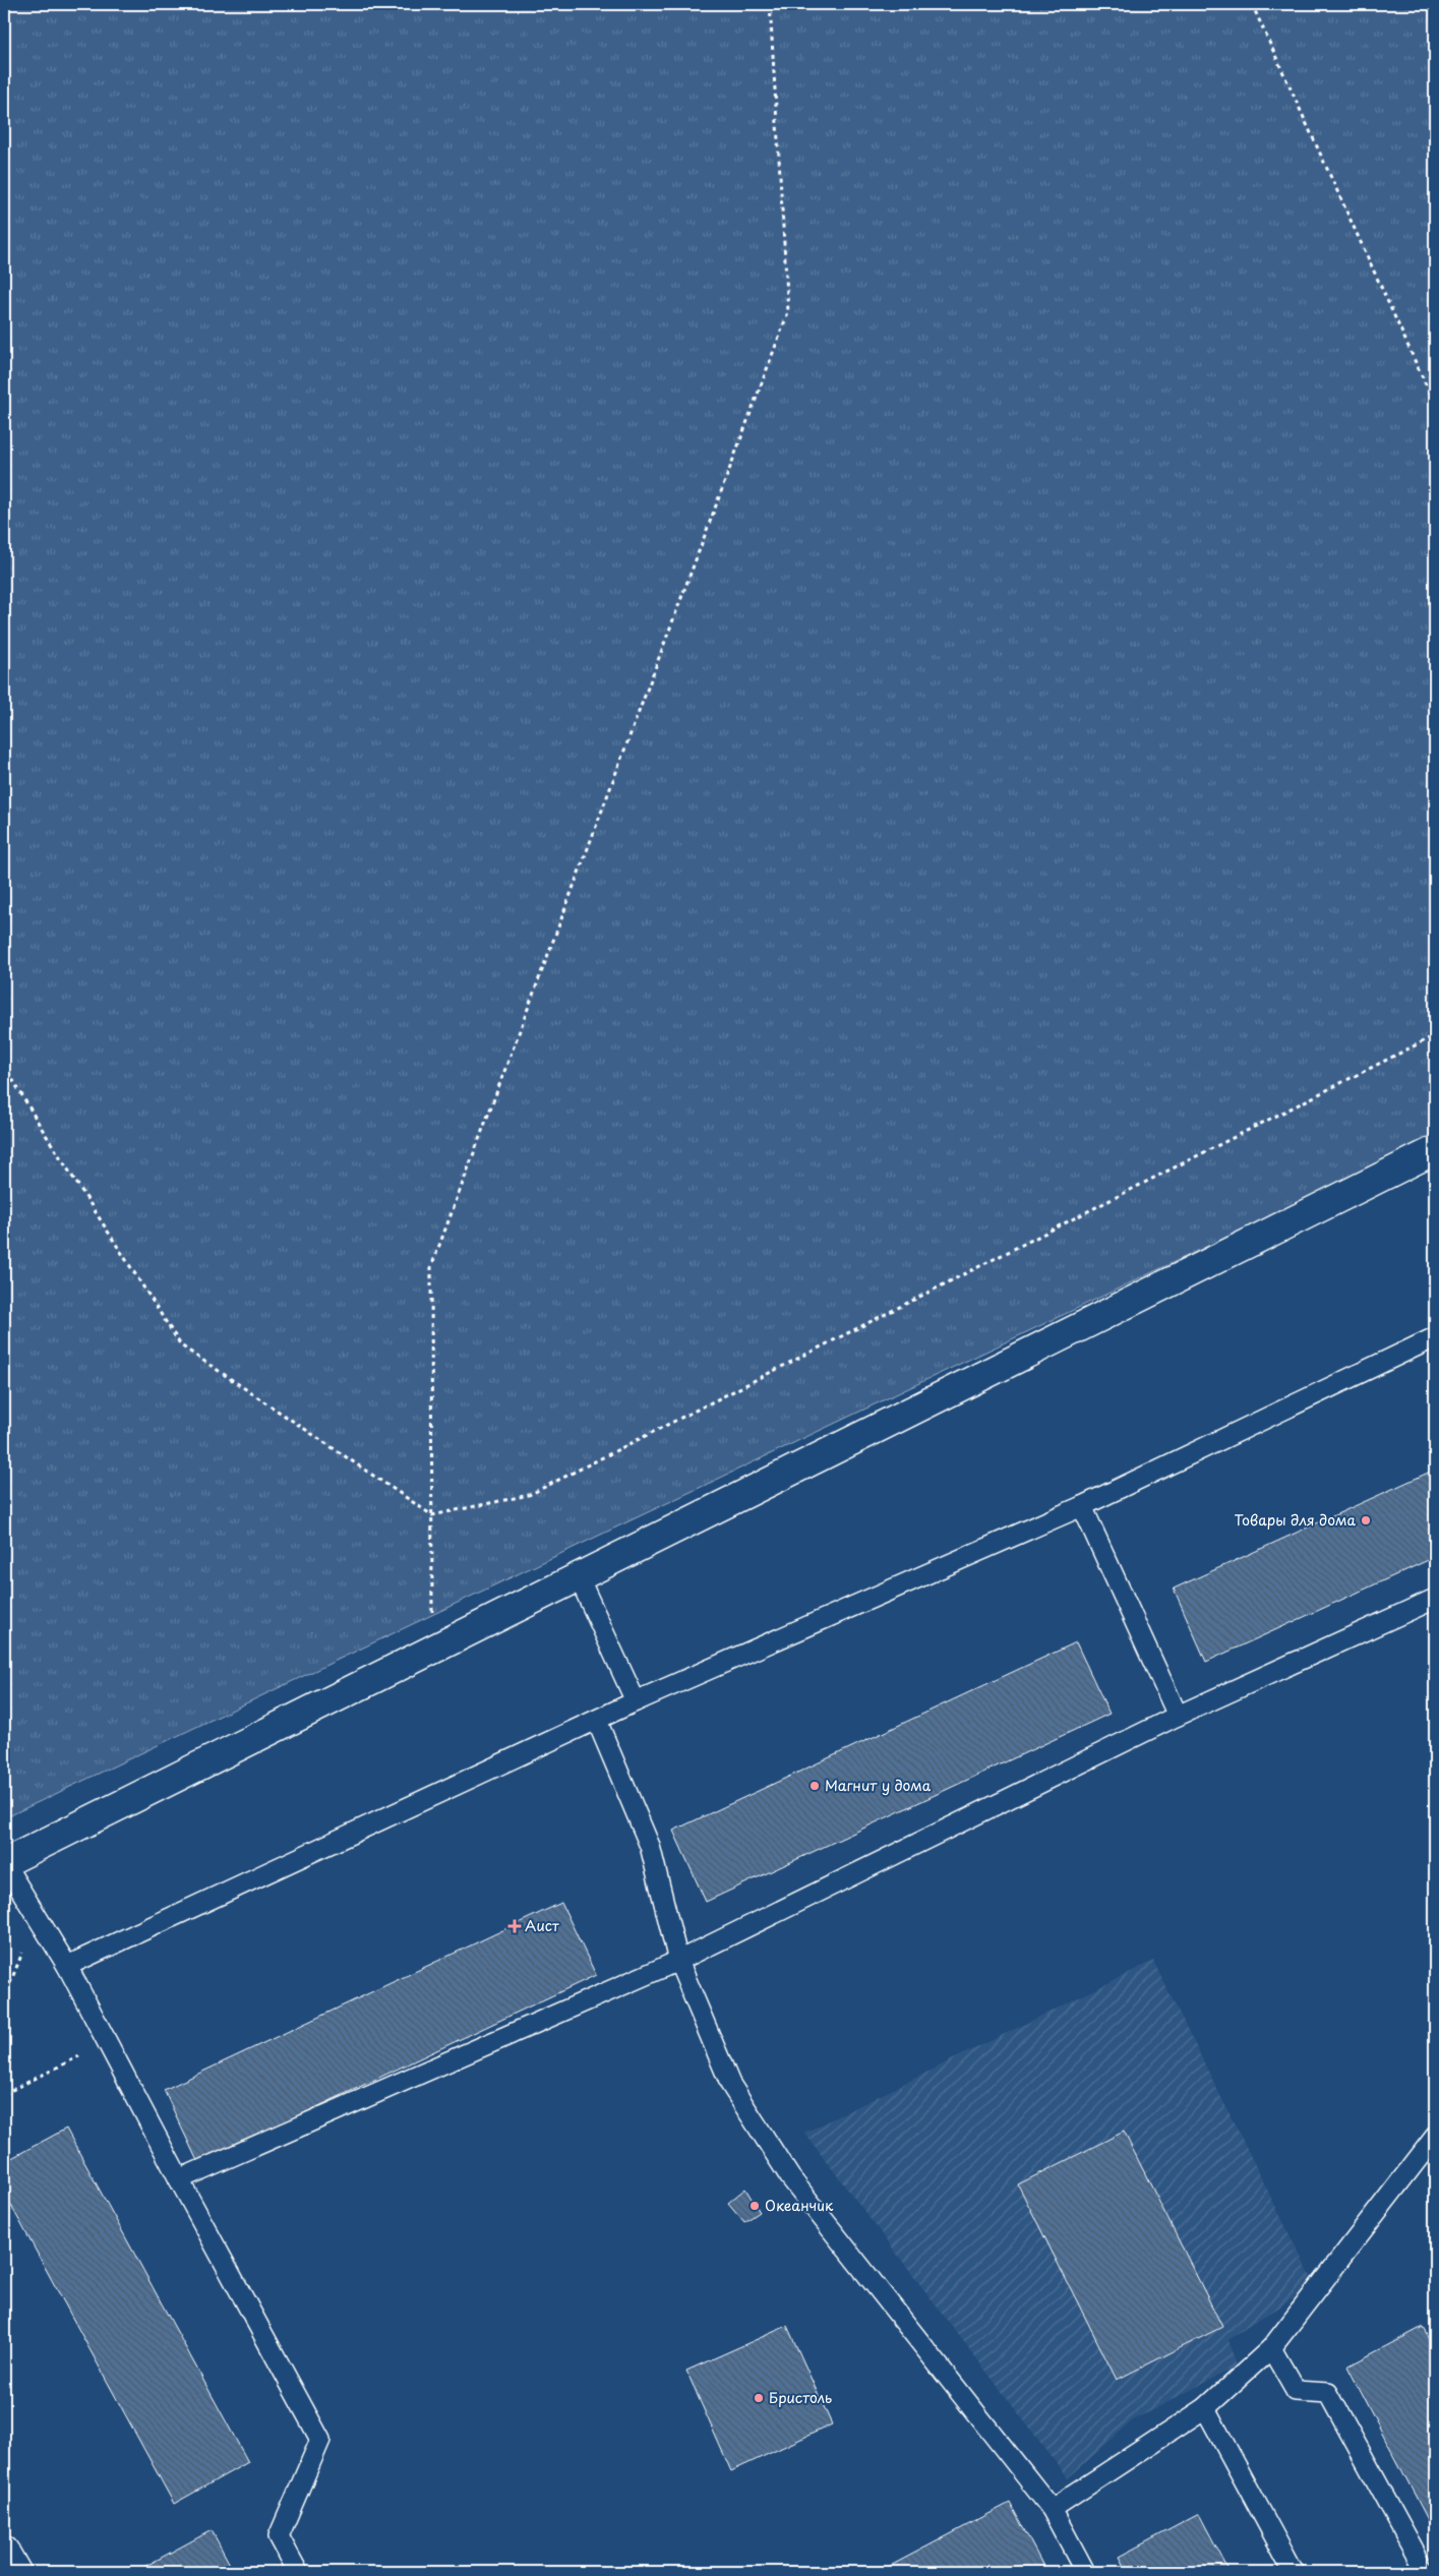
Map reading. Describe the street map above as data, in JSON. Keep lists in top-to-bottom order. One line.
{"places":{"other":["Товары для дома","Магнит у дома","Океанчик","Бристоль"],"health":["Аист"]}}
